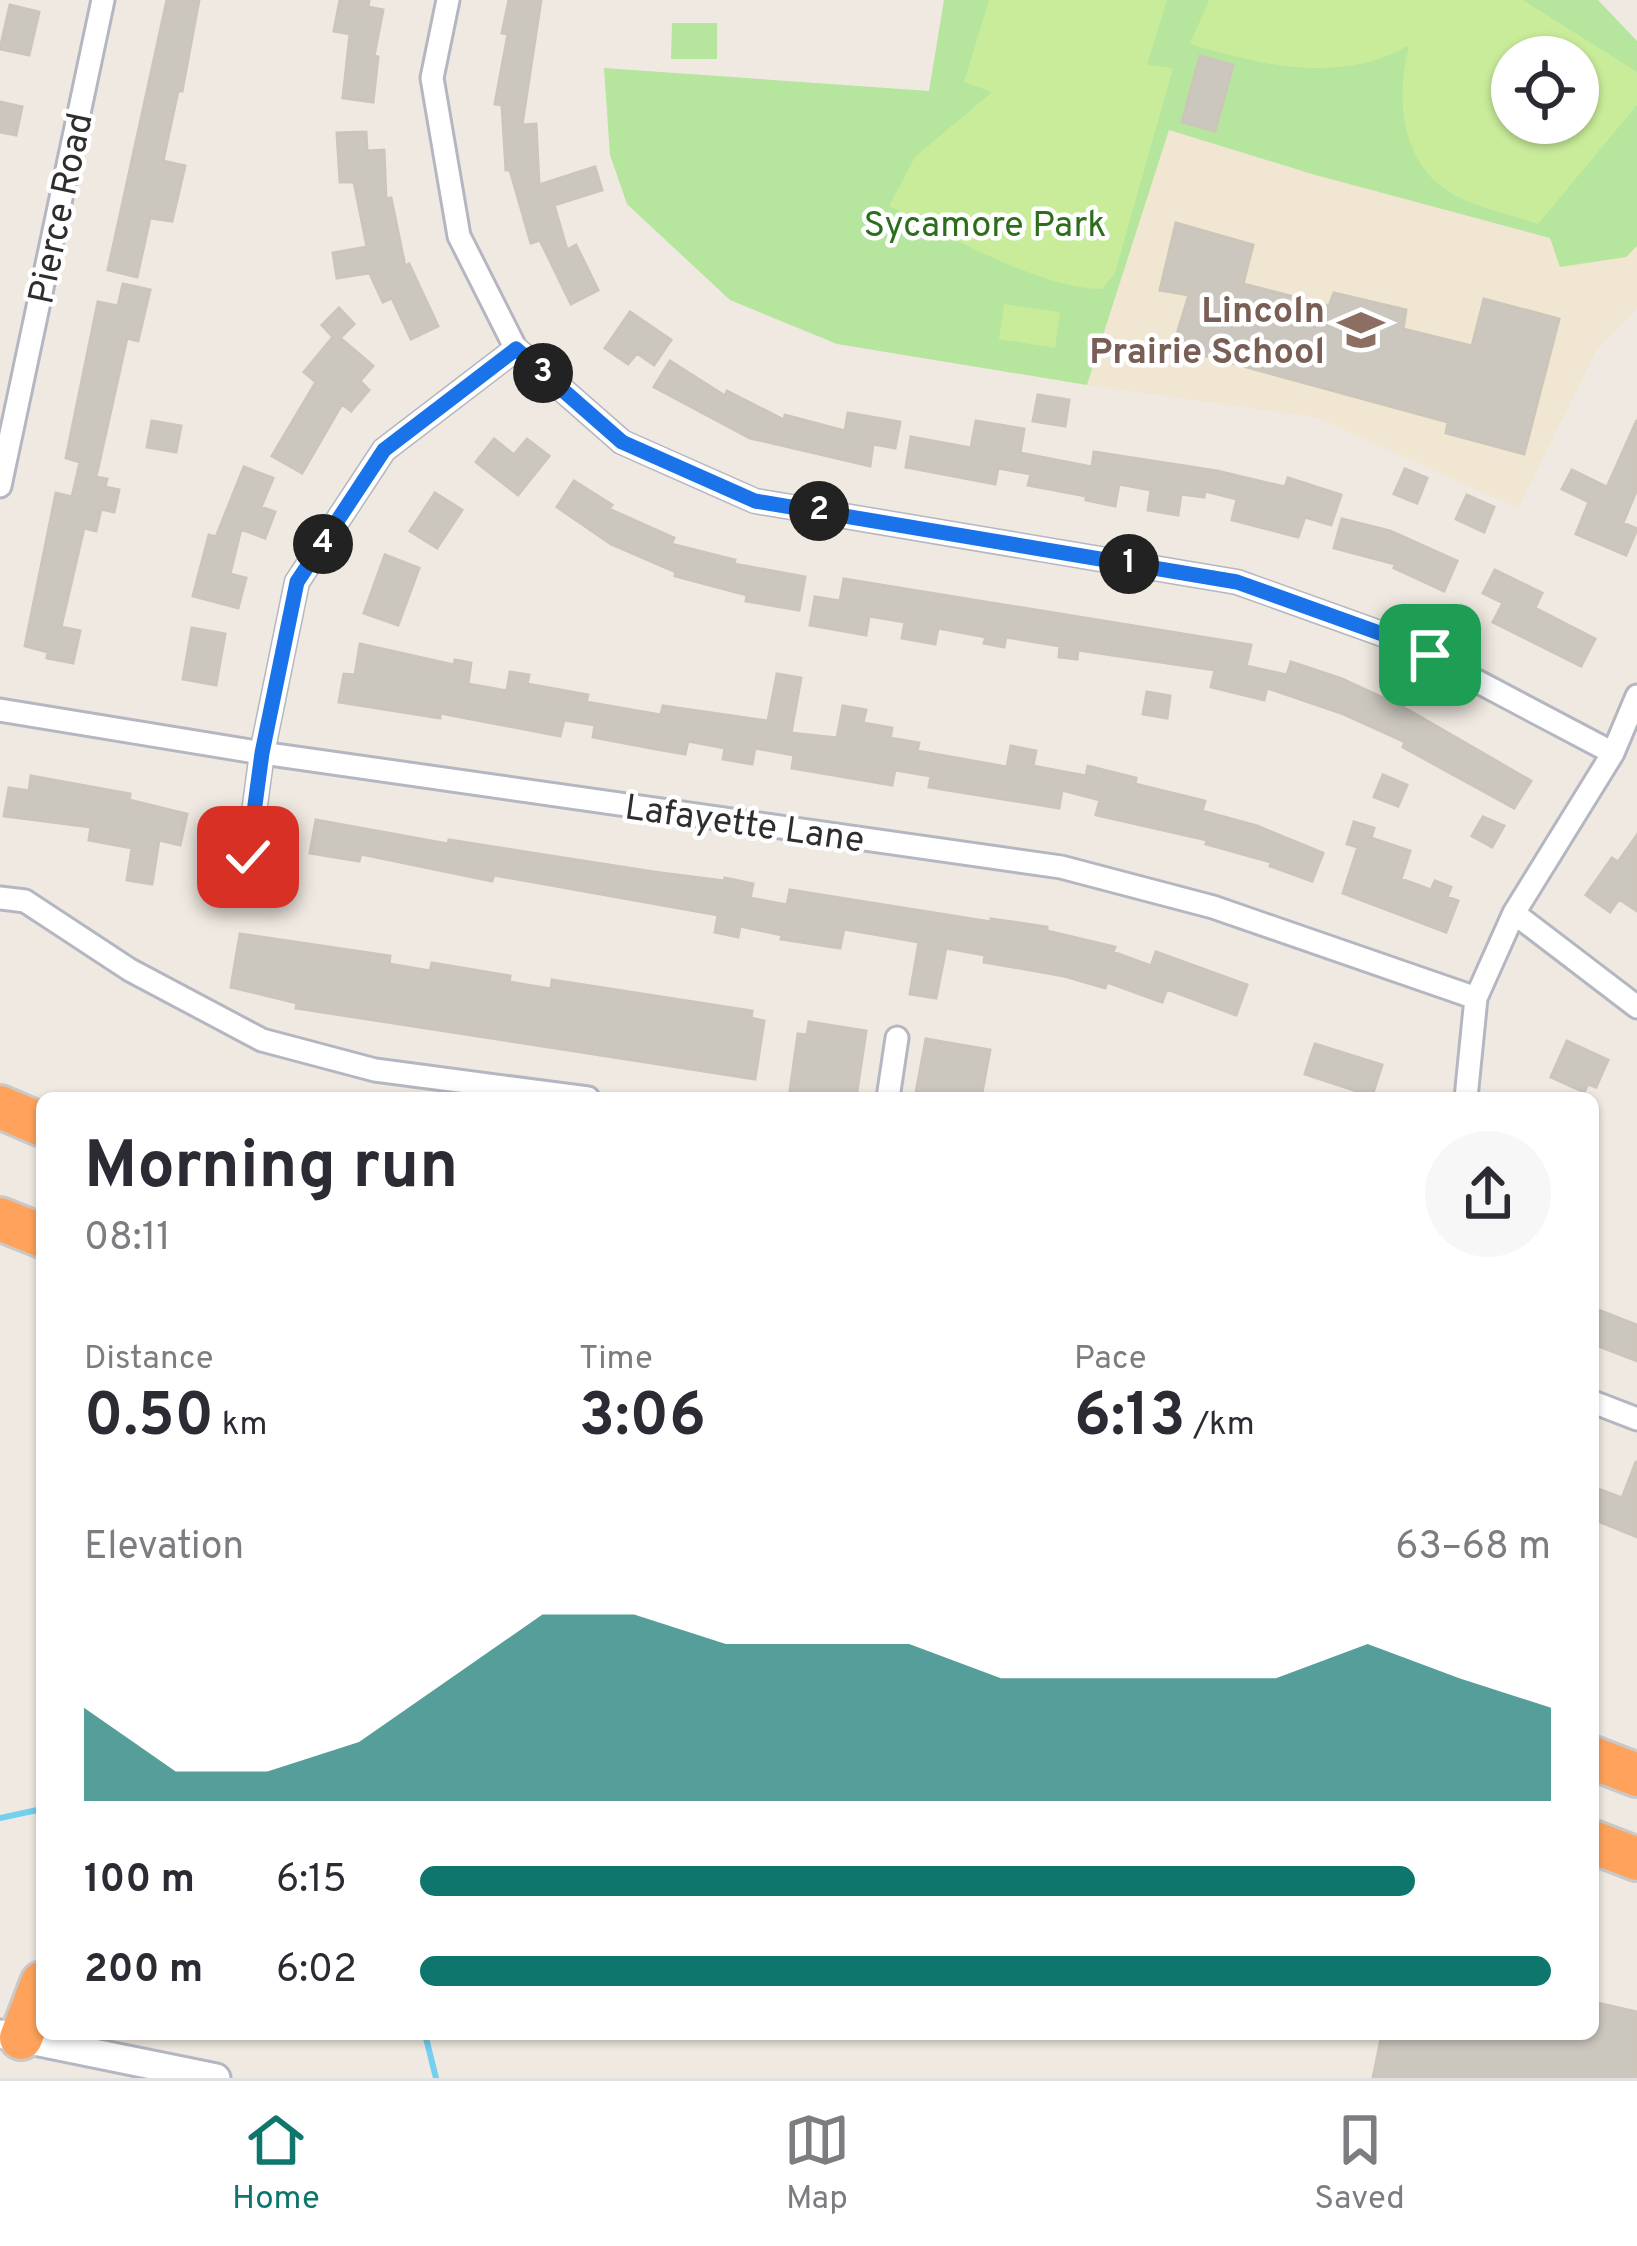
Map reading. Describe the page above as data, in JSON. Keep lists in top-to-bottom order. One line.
{"streets":{"street":["Pierce Road","Lafayette Lane"]},"parks":["Sycamore Park"],"places":{"school or university":["Lincoln Prairie School"]},"page":{"pins":["3","2","4","1"],"heading":["Morning run","08:11"],"stats":[["Distance","0.50 km"],["Time","3:06"],["Pace","6:13 /km"]],"chart":["Elevation","63–68 m"],"list":[{"name":"100 m","note":"6:15"},{"name":"200 m","note":"6:02"}],"tabs":["Home","Map","Saved"]}}
